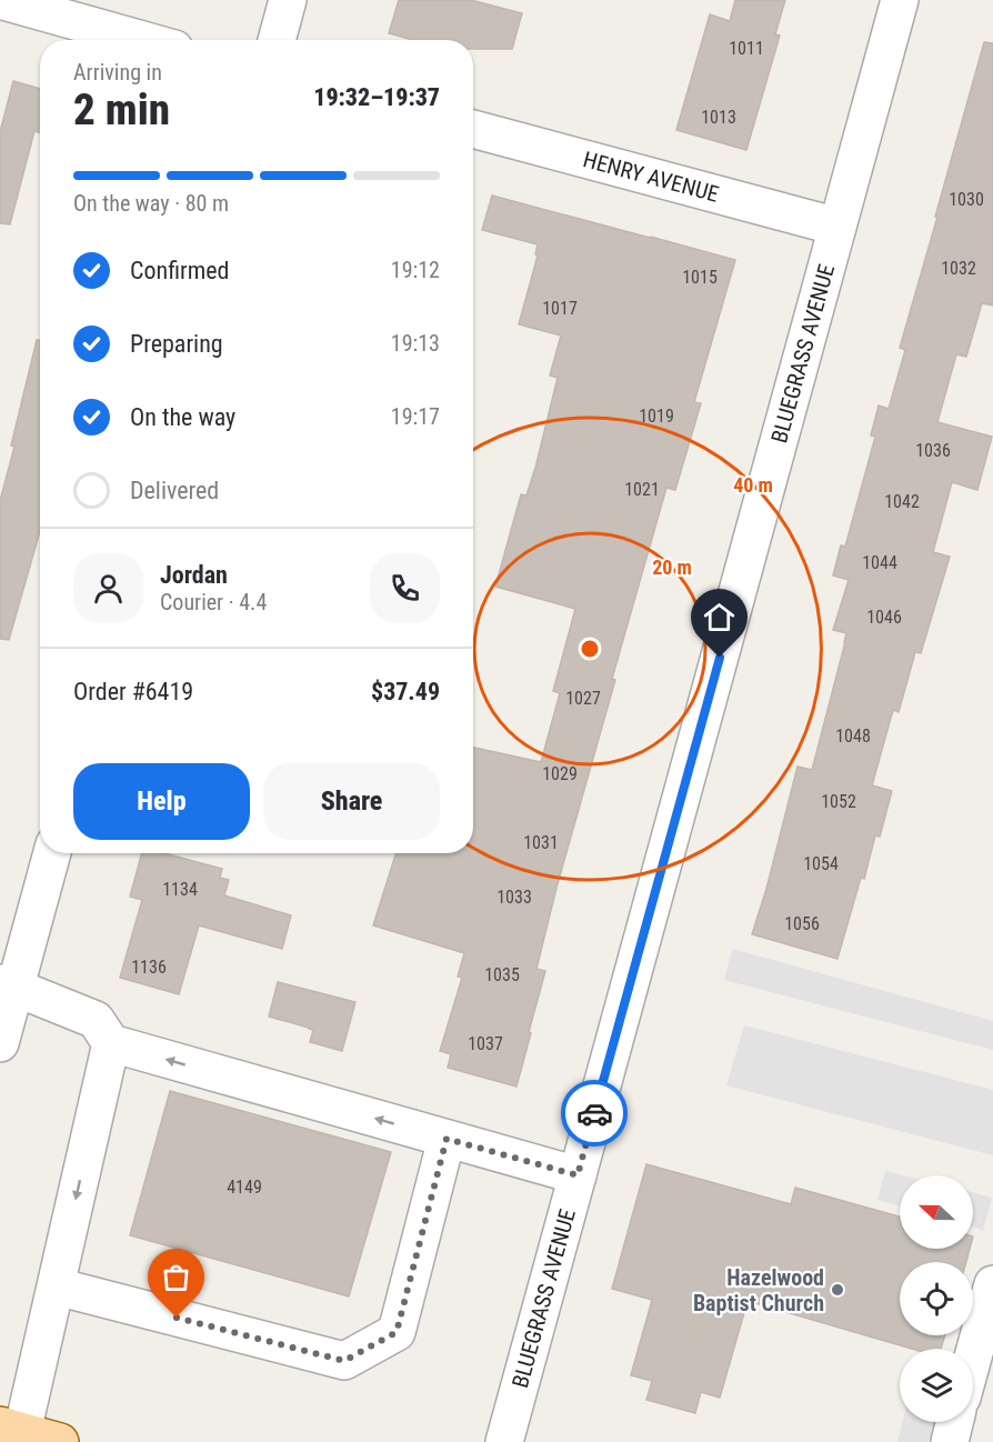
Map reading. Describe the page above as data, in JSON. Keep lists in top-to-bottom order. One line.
{"streets":{"street":["HENRY AVENUE","BLUEGRASS AVENUE"]},"crossings":[["HENRY AVENUE","BLUEGRASS AVENUE"]],"places":["Hazelwood Baptist Church"],"house_numbers":["1011","1013","1030","1032","1015","1017","1019","1036","1021","1042","1044","1046","1027","1048","1029","1052","1031","1054","1134","1033","1056","1136","1035","1037","4149"],"north":"left","page":{"heading":["2 min","Arriving in","19:32–19:37"],"panel":["Jordan","Courier · 4.4","Order #6419","$37.49"],"bar":"On the way · 80 m","list":[["Confirmed","19:12"],["Preparing","19:13"],["On the way","19:17"],"Delivered"],"buttons":["Help","Share"]},"rings":["40 m","20 m"]}
